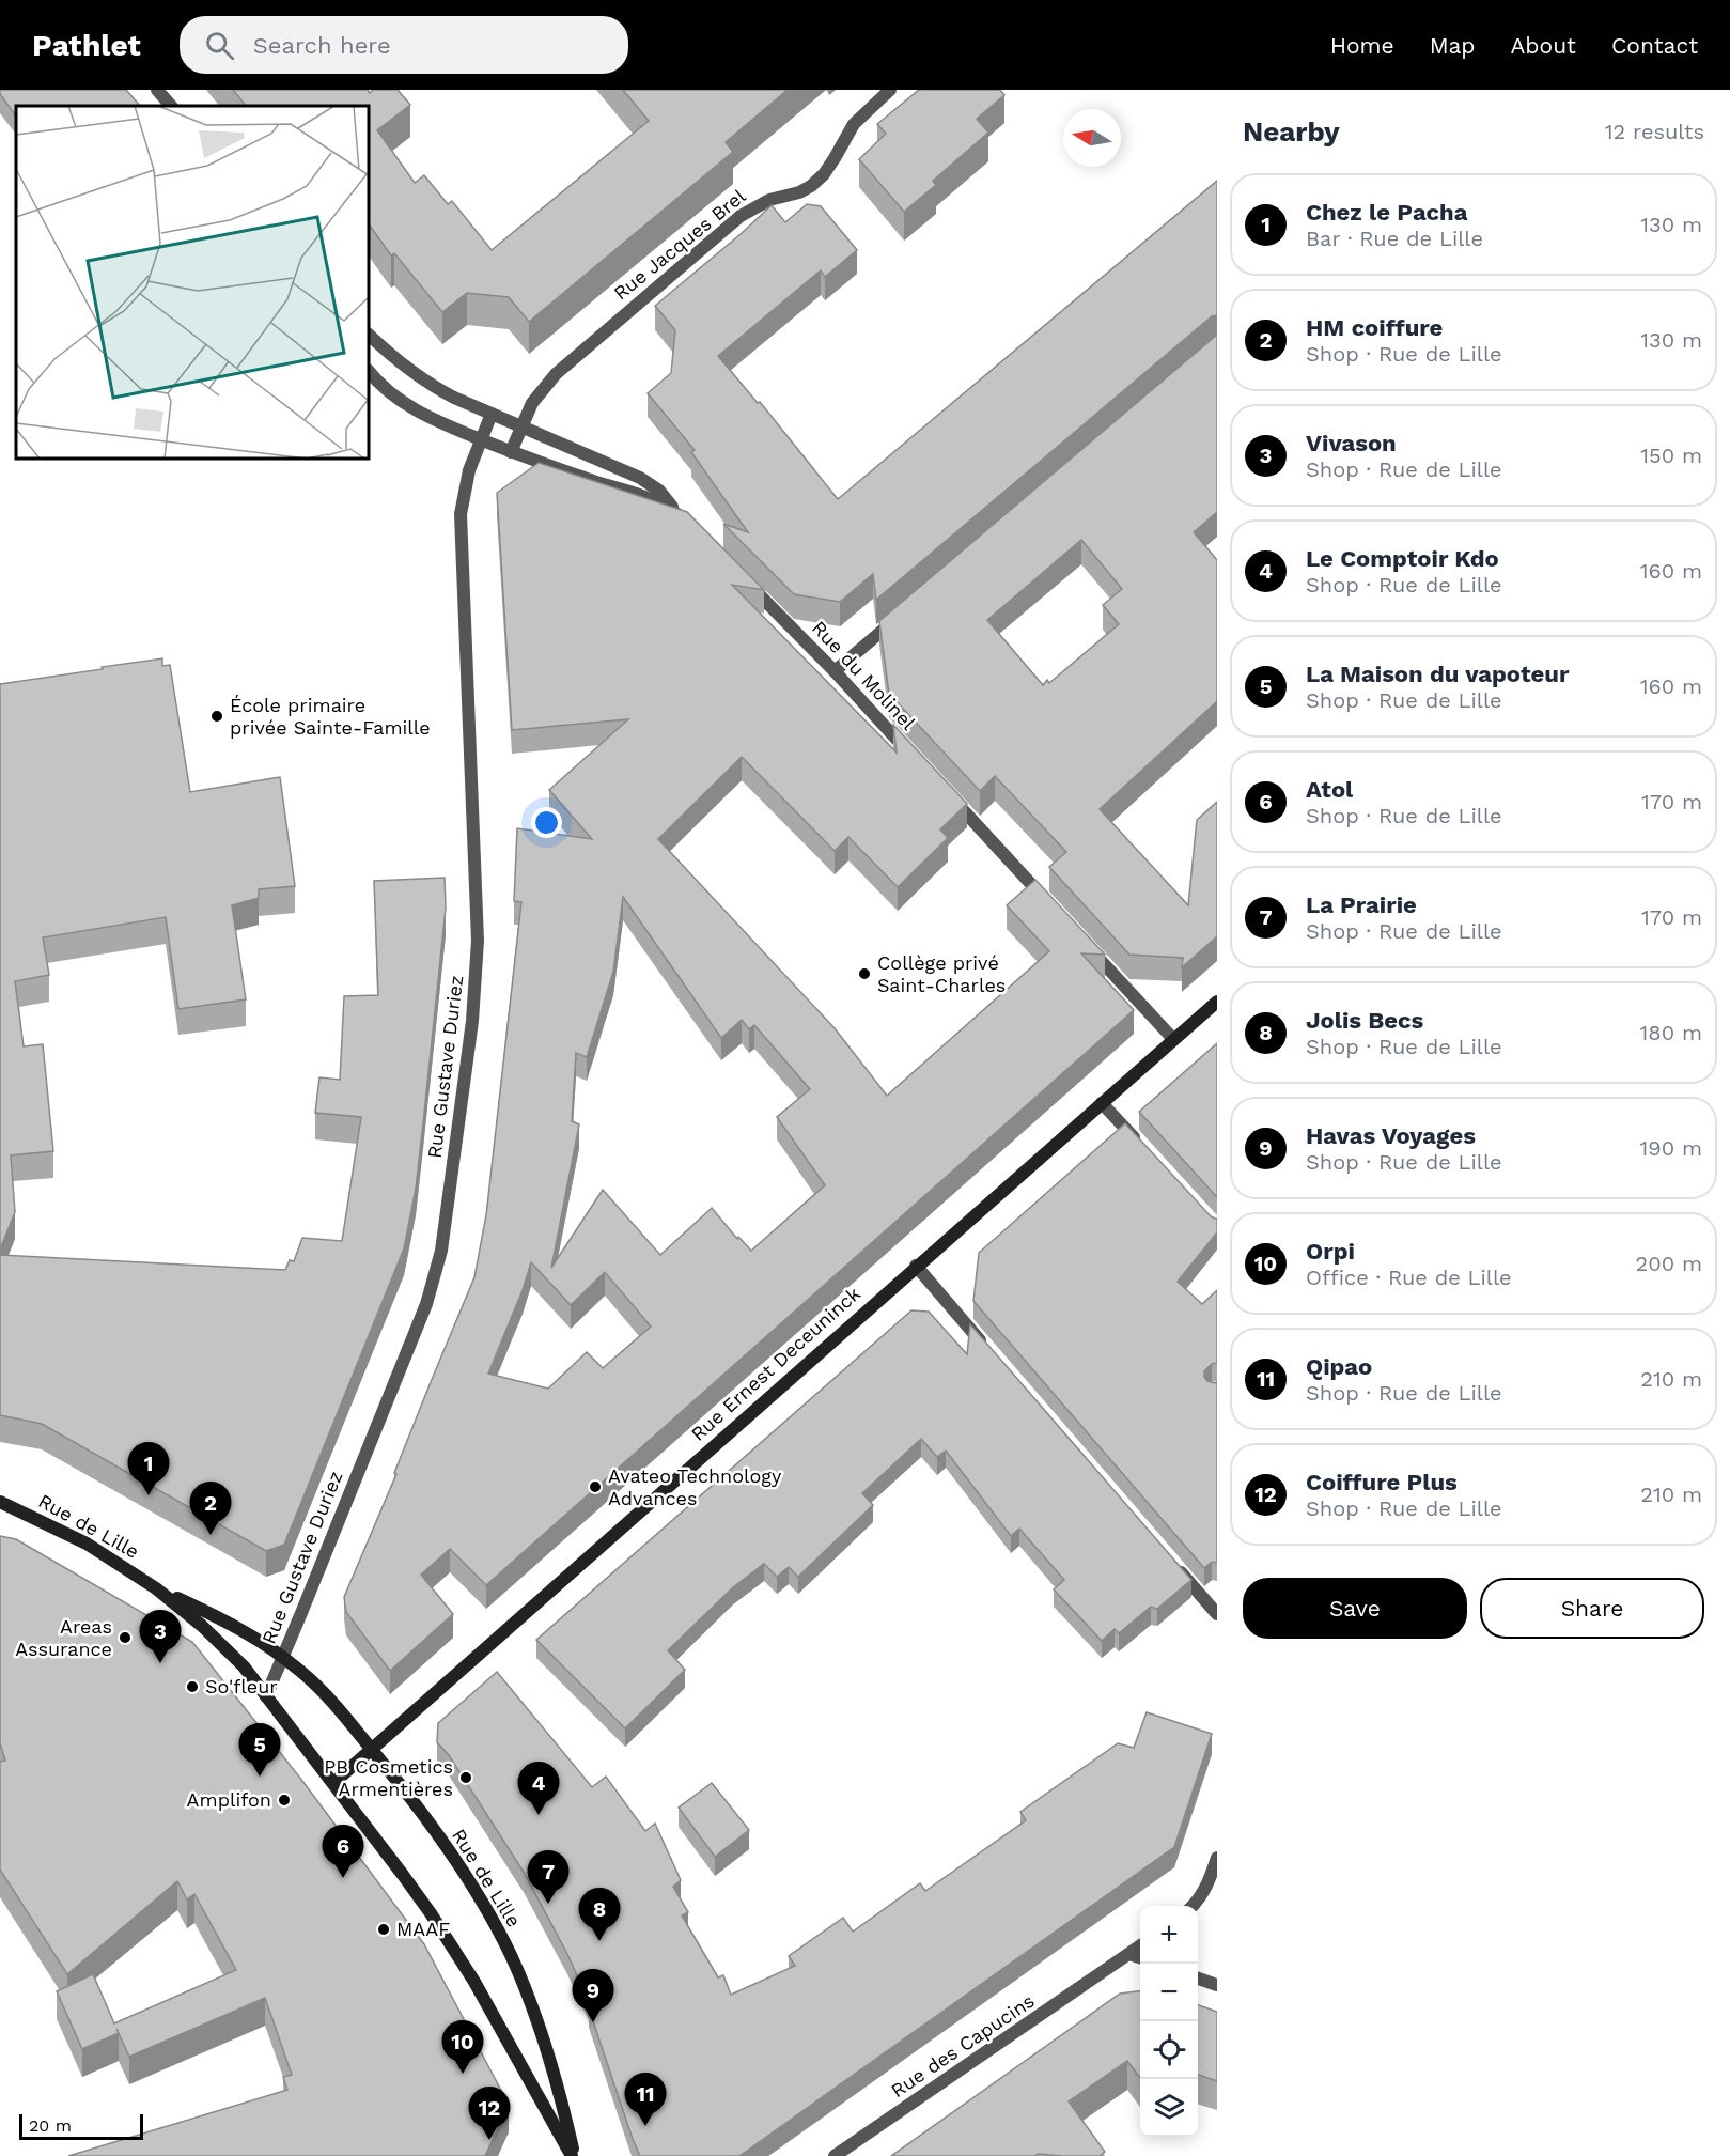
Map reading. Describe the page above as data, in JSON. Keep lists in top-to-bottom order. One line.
{"streets":{"main road":["Rue Ernest Deceuninck","Rue de Lille"],"street":["Rue Jacques Brel","Rue du Molinel","Rue Gustave Duriez","Rue des Capucins"]},"crossings":[["Rue Gustave Duriez","Rue de Lille"],["Rue Ernest Deceuninck","Rue de Lille"]],"places":["École primaire privée Sainte-Famille","Collège privé Saint-Charles","Avateo Technology Advances","Areas Assurance","So'fleur","PB Cosmetics Armentières","Amplifon","MAAF"],"scale_bar":"20 m","north":"left","page":{"header":"Pathlet","search":"Search here","nav":["Home","Map","About","Contact"],"heading":["Nearby","12 results"],"list":[{"mark":"1","name":"Chez le Pacha","note":"Bar · Rue de Lille","value":"130 m"},{"mark":"2","name":"HM coiffure","note":"Shop · Rue de Lille","value":"130 m"},{"mark":"3","name":"Vivason","note":"Shop · Rue de Lille","value":"150 m"},{"mark":"4","name":"Le Comptoir Kdo","note":"Shop · Rue de Lille","value":"160 m"},{"mark":"5","name":"La Maison du vapoteur","note":"Shop · Rue de Lille","value":"160 m"},{"mark":"6","name":"Atol","note":"Shop · Rue de Lille","value":"170 m"},{"mark":"7","name":"La Prairie","note":"Shop · Rue de Lille","value":"170 m"},{"mark":"8","name":"Jolis Becs","note":"Shop · Rue de Lille","value":"180 m"},{"mark":"9","name":"Havas Voyages","note":"Shop · Rue de Lille","value":"190 m"},{"mark":"10","name":"Orpi","note":"Office · Rue de Lille","value":"200 m"},{"mark":"11","name":"Qipao","note":"Shop · Rue de Lille","value":"210 m"},{"mark":"12","name":"Coiffure Plus","note":"Shop · Rue de Lille","value":"210 m"}],"pins":["1","2","3","5","4","6","7","8","9","10","11","12"],"buttons":["Save","Share"],"map_buttons":["+","−"],"scale":"20 m"}}
